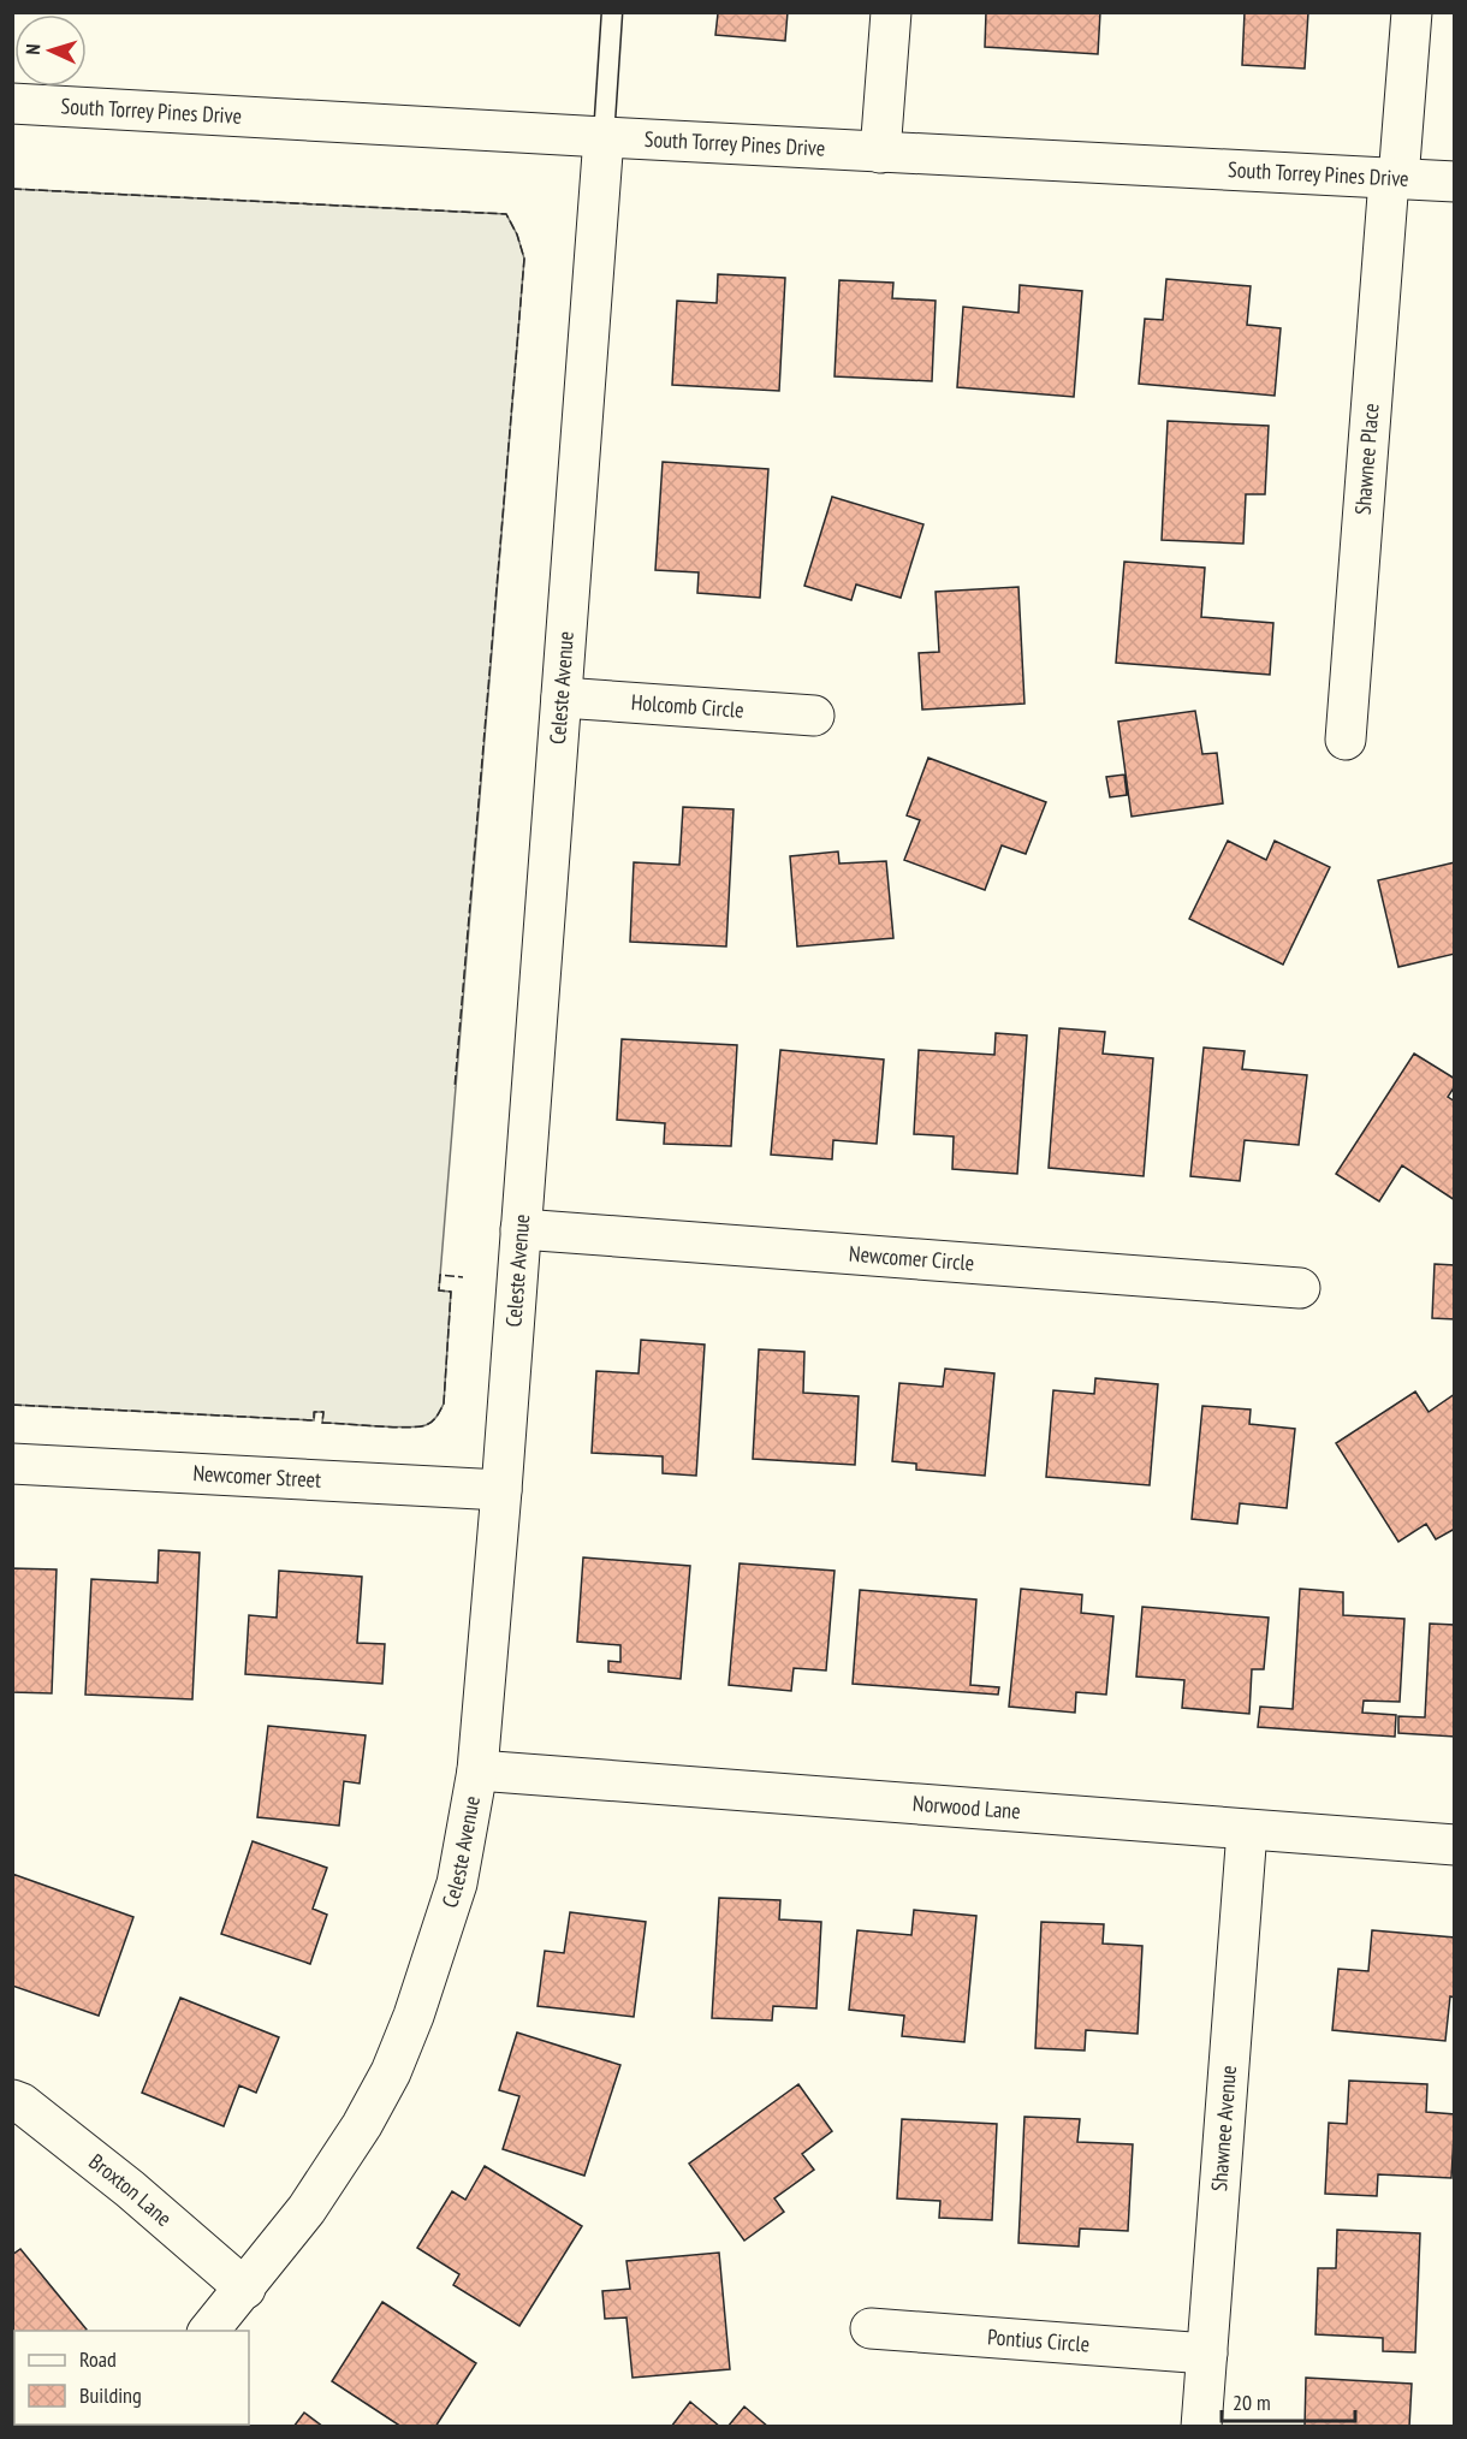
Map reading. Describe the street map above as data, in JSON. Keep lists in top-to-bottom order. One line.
{"streets":{"street":["South Torrey Pines Drive","Shawnee Place","Celeste Avenue","Holcomb Circle","Newcomer Circle","Newcomer Street","Norwood Lane","Shawnee Avenue","Broxton Lane","Pontius Circle"]},"crossings":[["South Torrey Pines Drive","Shawnee Place"],["South Torrey Pines Drive","Celeste Avenue"],["Celeste Avenue","Holcomb Circle"],["Celeste Avenue","Newcomer Circle"],["Celeste Avenue","Newcomer Street"],["Celeste Avenue","Norwood Lane"],["Celeste Avenue","Broxton Lane"],["Norwood Lane","Shawnee Avenue"],["Shawnee Avenue","Pontius Circle"]],"legend":["Road","Building"],"scale_bar":"20 m","north":"left"}
